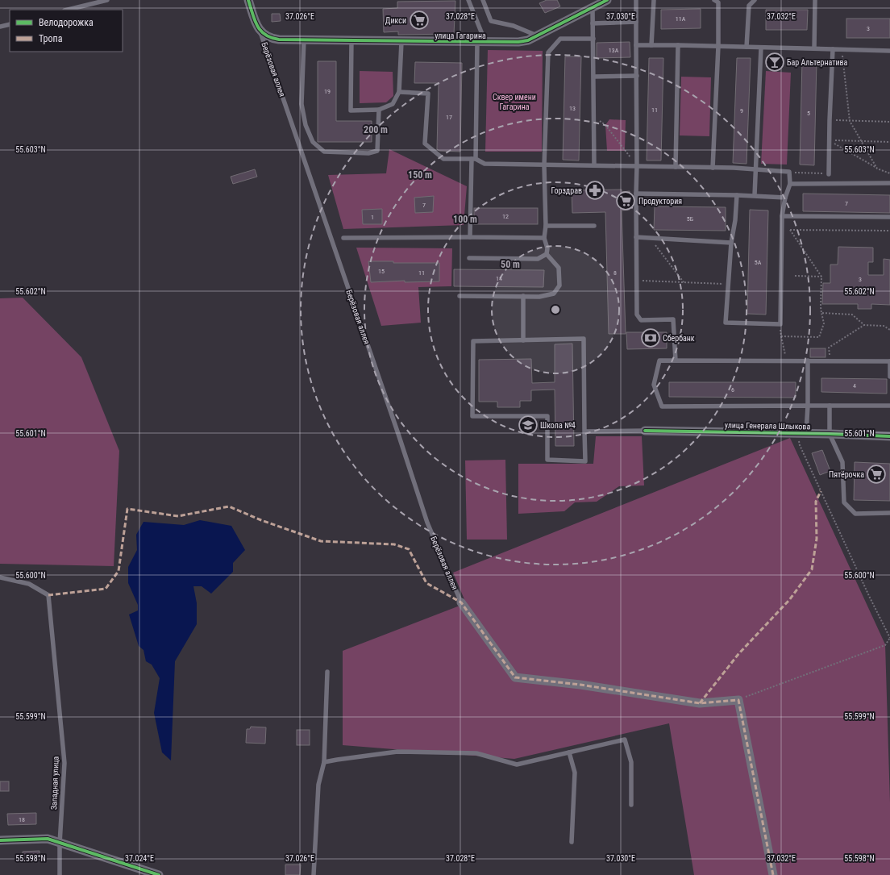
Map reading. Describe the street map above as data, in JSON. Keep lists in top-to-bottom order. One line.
{"streets":{"street":["улица Гагарина","улица Генерала Шлыкова"],"lane":["Берёзовая аллея","Западная улица"]},"crossings":[["улица Гагарина","Берёзовая аллея"]],"parks":["Сквер имени Гагарина"],"places":{"supermarket":["Дикси","Продуктория","Пятёрочка"],"bar":["Бар Альтернатива"],"pharmacy":["Горздрав"],"bank":["Сбербанк"],"school or university":["Школа №4"]},"house_numbers":["11А","3","13А","19","13","11","9","5","17","7","7","12","1","5Б","5А","15","11","8","14","3","4","6","18"],"legend":["Велодорожка","Тропа"],"coordinates":["37.026°E","37.028°E","37.030°E","37.032°E","55.603°N","55.602°N","55.601°N","55.600°N","55.599°N","55.598°N","37.024°E"],"rings":["200 m","150 m","100 m","50 m"]}
